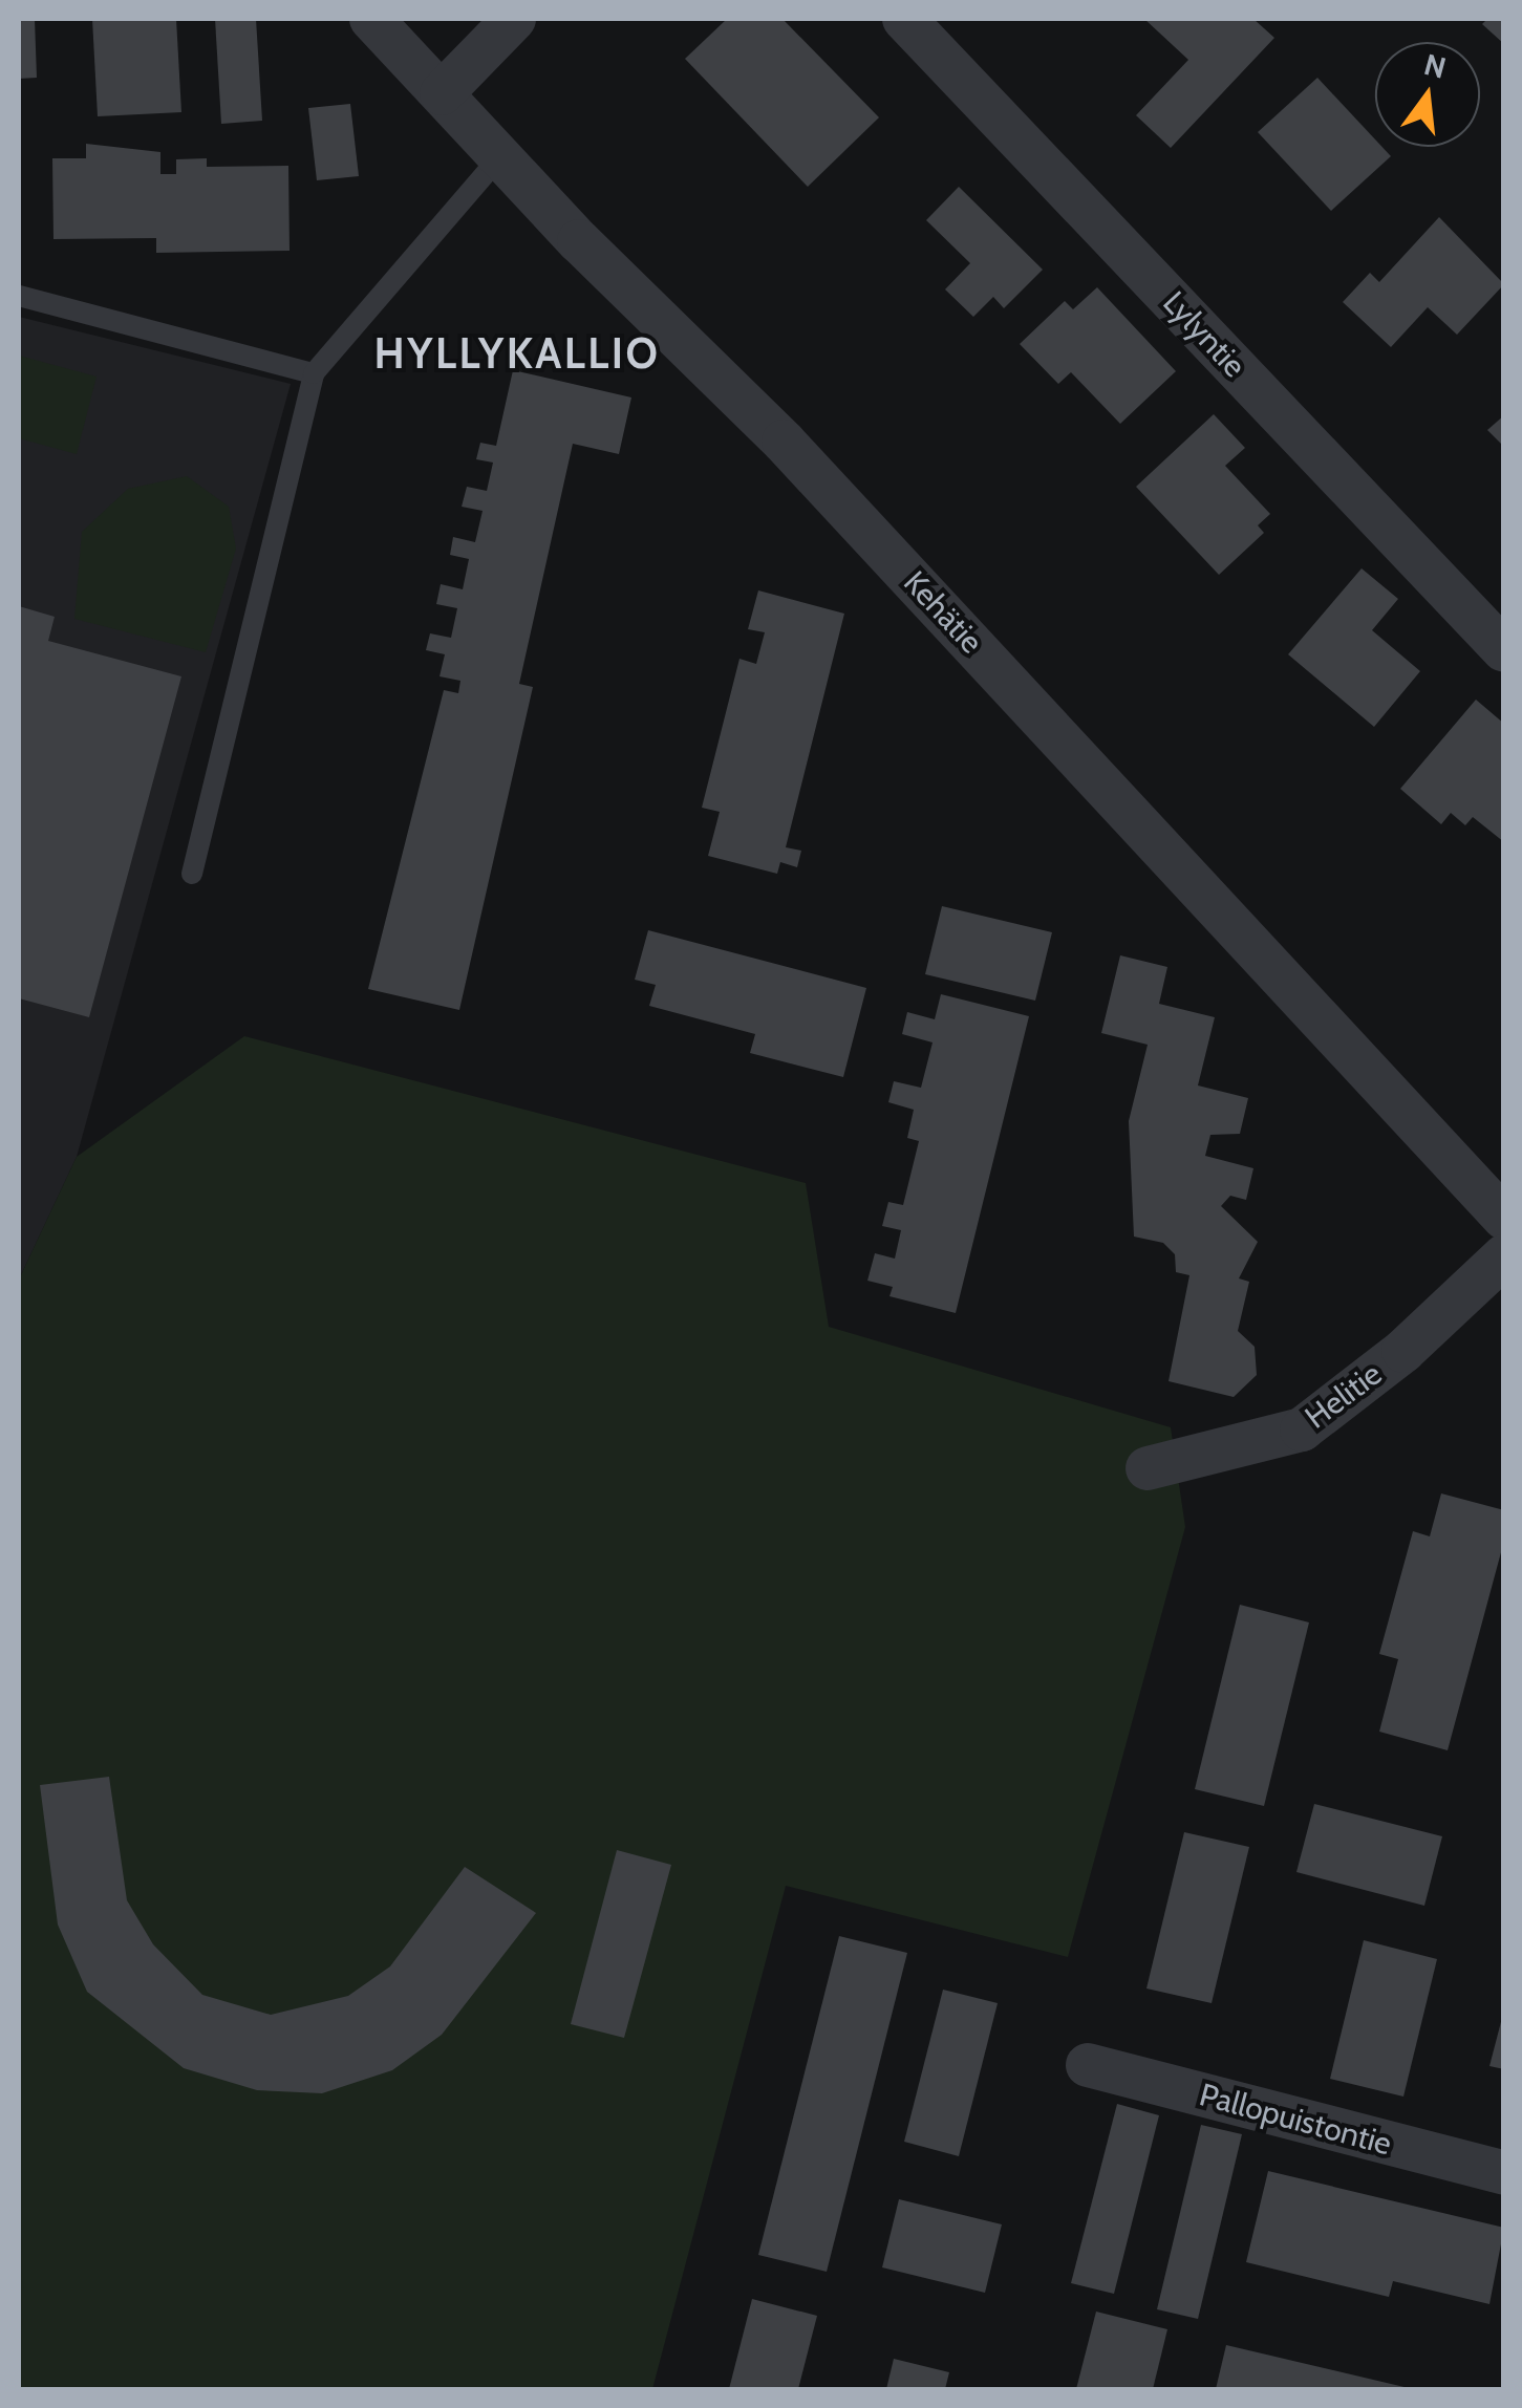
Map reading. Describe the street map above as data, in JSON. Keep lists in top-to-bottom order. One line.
{"streets":{"street":["Lylyntie","Kehätie","Helitie","Pallopuistontie"]},"districts":["HYLLYKALLIO"],"north":"top"}
